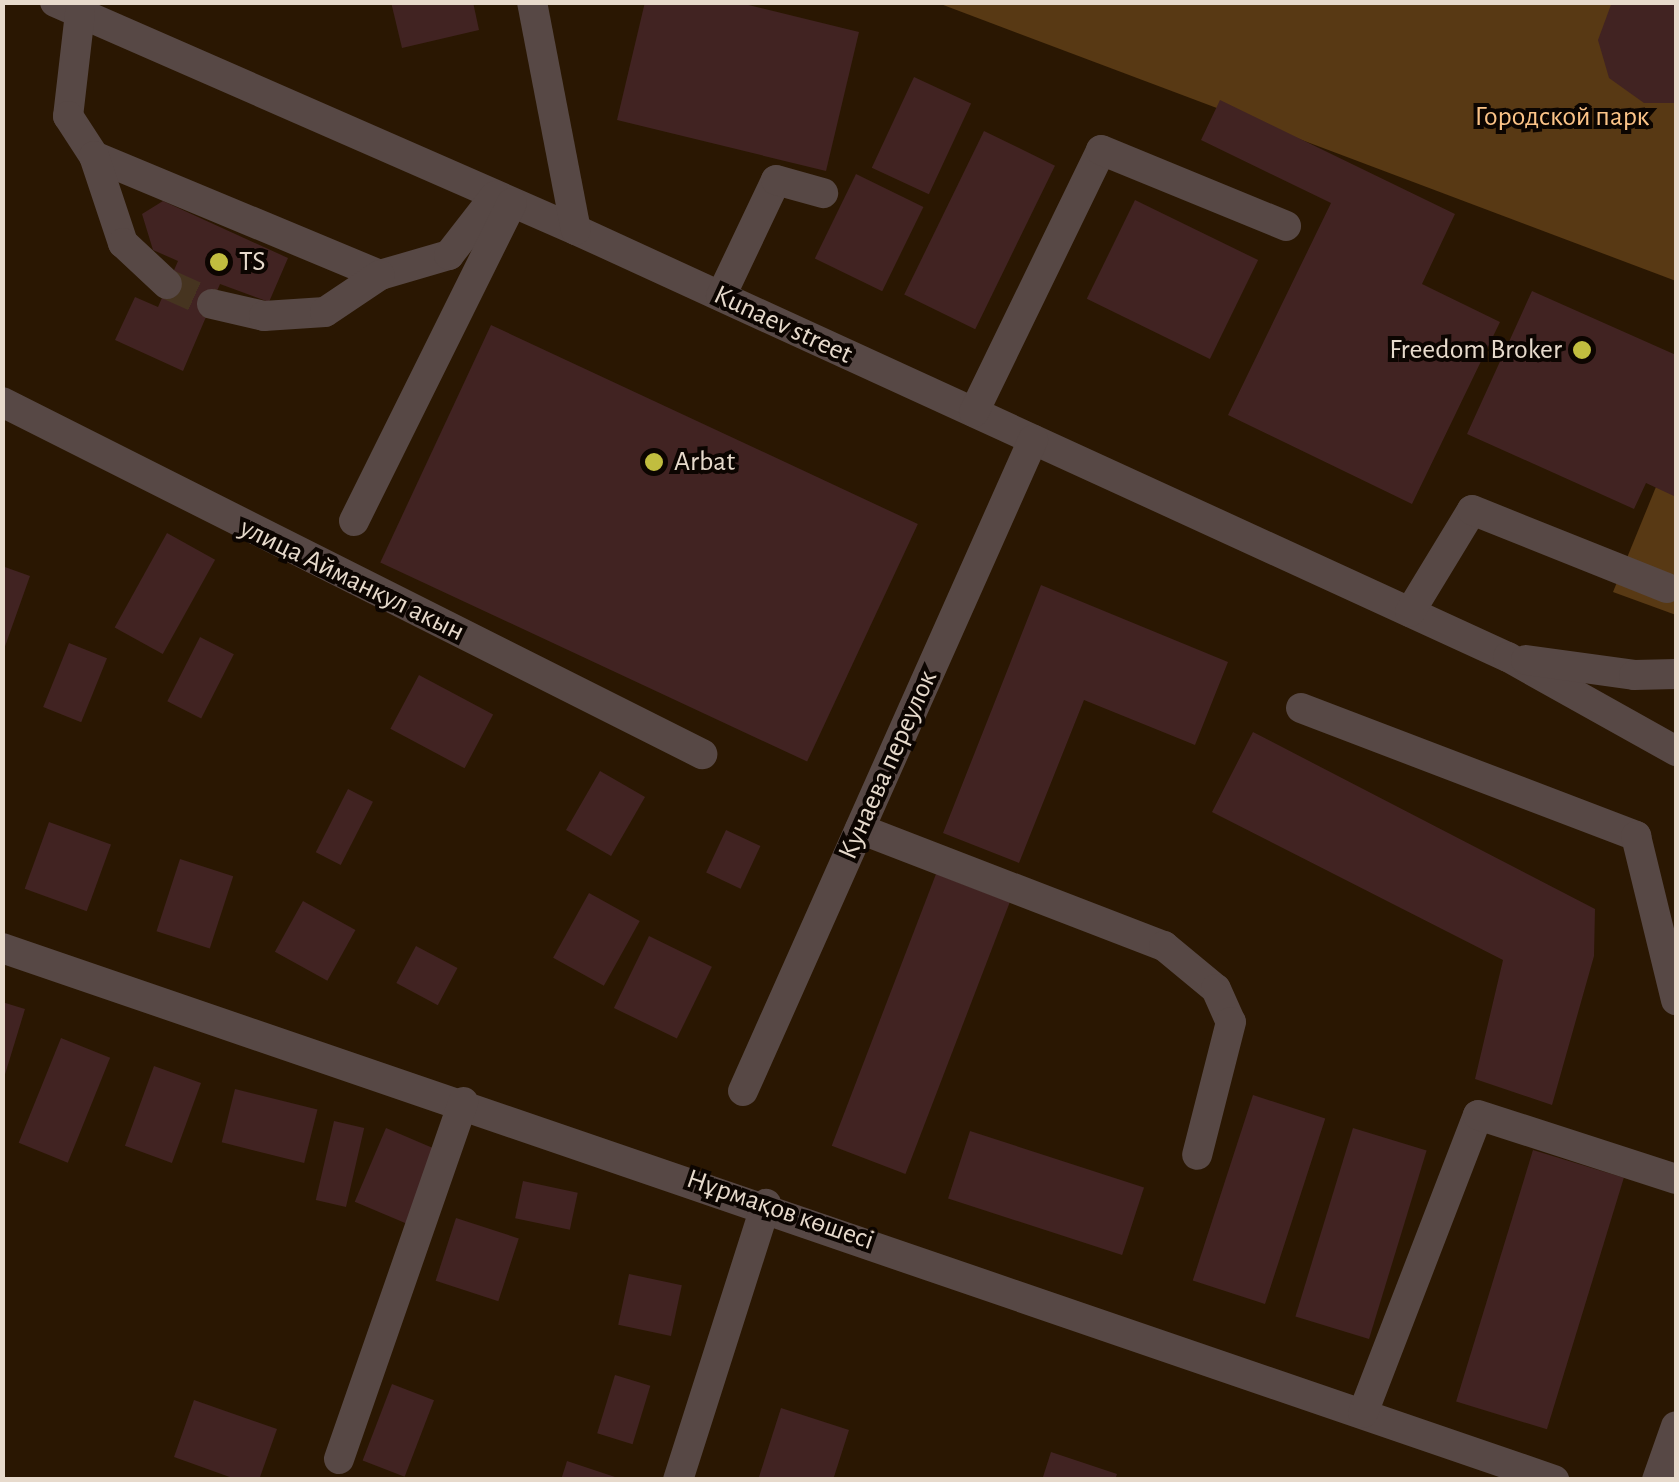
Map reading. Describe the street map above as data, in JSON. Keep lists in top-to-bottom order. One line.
{"streets":{"street":["Kunaev street","улица Айманкул акын","Кунаева переулок","Нұрмақов көшесі"]},"crossings":[["Kunaev street","Кунаева переулок"]],"parks":["Городской парк"],"places":["TS","Freedom Broker","Arbat"]}
